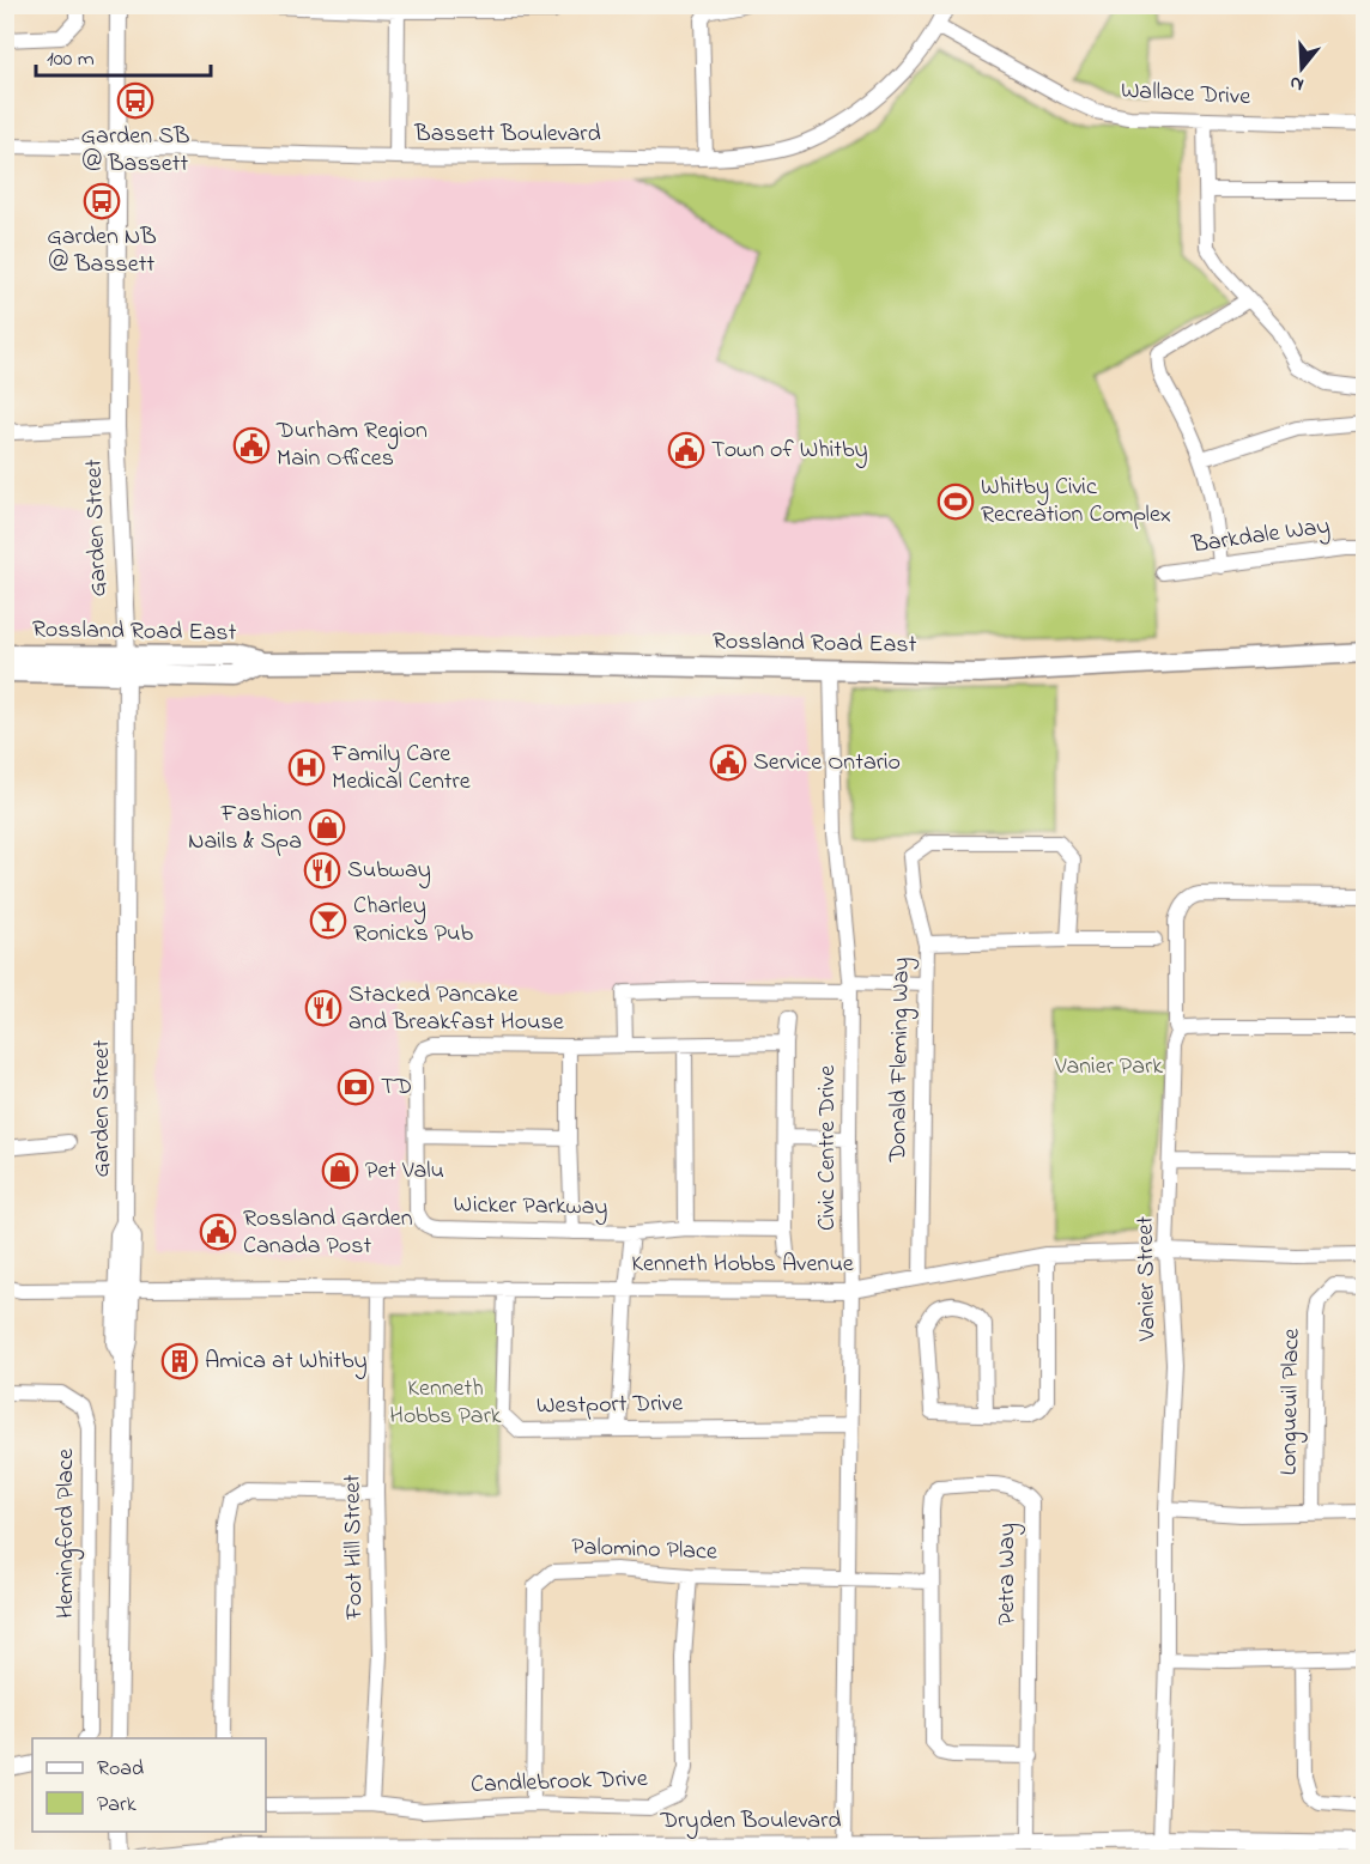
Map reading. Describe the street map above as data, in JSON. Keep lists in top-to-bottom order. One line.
{"streets":{"main road":["Rossland Road East"],"street":["Wallace Drive","Bassett Boulevard","Garden Street","Barkdale Way","Donald Fleming Way","Civic Centre Drive","Wicker Parkway","Kenneth Hobbs Avenue","Vanier Street","Longueuil Place","Westport Drive","Hemingford Place","Foot Hill Street","Palomino Place","Petra Way","Candlebrook Drive","Dryden Boulevard"]},"crossings":[["Wallace Drive","Bassett Boulevard"],["Bassett Boulevard","Garden Street"],["Garden Street","Rossland Road East"],["Garden Street","Kenneth Hobbs Avenue"],["Rossland Road East","Civic Centre Drive"],["Donald Fleming Way","Kenneth Hobbs Avenue"],["Civic Centre Drive","Kenneth Hobbs Avenue"],["Civic Centre Drive","Westport Drive"],["Civic Centre Drive","Palomino Place"],["Civic Centre Drive","Dryden Boulevard"],["Wicker Parkway","Kenneth Hobbs Avenue"],["Wicker Parkway","Westport Drive"],["Kenneth Hobbs Avenue","Vanier Street"],["Kenneth Hobbs Avenue","Westport Drive"],["Kenneth Hobbs Avenue","Foot Hill Street"],["Vanier Street","Dryden Boulevard"],["Foot Hill Street","Candlebrook Drive"],["Palomino Place","Candlebrook Drive"],["Petra Way","Dryden Boulevard"]],"parks":["Vanier Park","Kenneth Hobbs Park"],"places":{"bus stop":["Garden SB @ Bassett","Garden NB @ Bassett"],"public building":["Durham Region Main Offices","Town of Whitby","Service Ontario","Rossland Garden Canada Post"],"sports":["Whitby Civic Recreation Complex"],"hospital":["Family Care Medical Centre"],"shop":["Fashion Nails & Spa","Pet Valu"],"restaurant":["Subway","Stacked Pancake and Breakfast House"],"bar":["Charley Ronicks Pub"],"bank":["TD"],"building":["Amica at Whitby"]},"legend":["Road","Park"],"scale_bar":"100 m","north":"bottom"}
